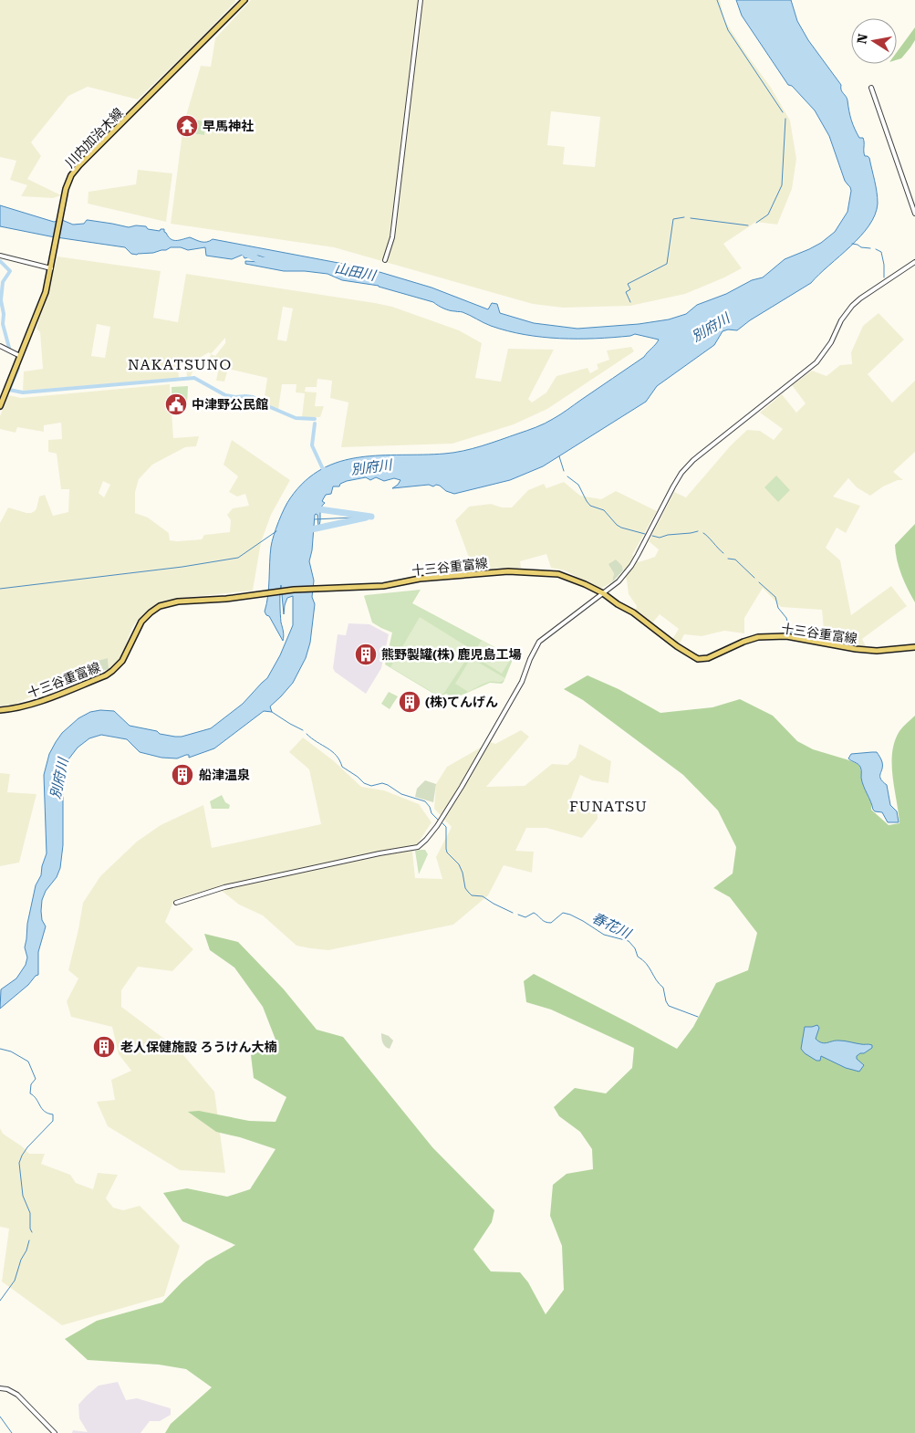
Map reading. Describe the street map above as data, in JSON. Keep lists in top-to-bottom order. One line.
{"streets":{"main road":["川内加治木線","十三谷重富線"]},"districts":["NAKATSUNO","FUNATSU"],"water":["山田川","別府川","春花川"],"places":{"temple":["早馬神社"],"public building":["中津野公民館"],"building":["熊野製罐(株) 鹿児島工場","(株)てんげん","船津温泉","老人保健施設 ろうけん大楠"]},"north":"left"}
